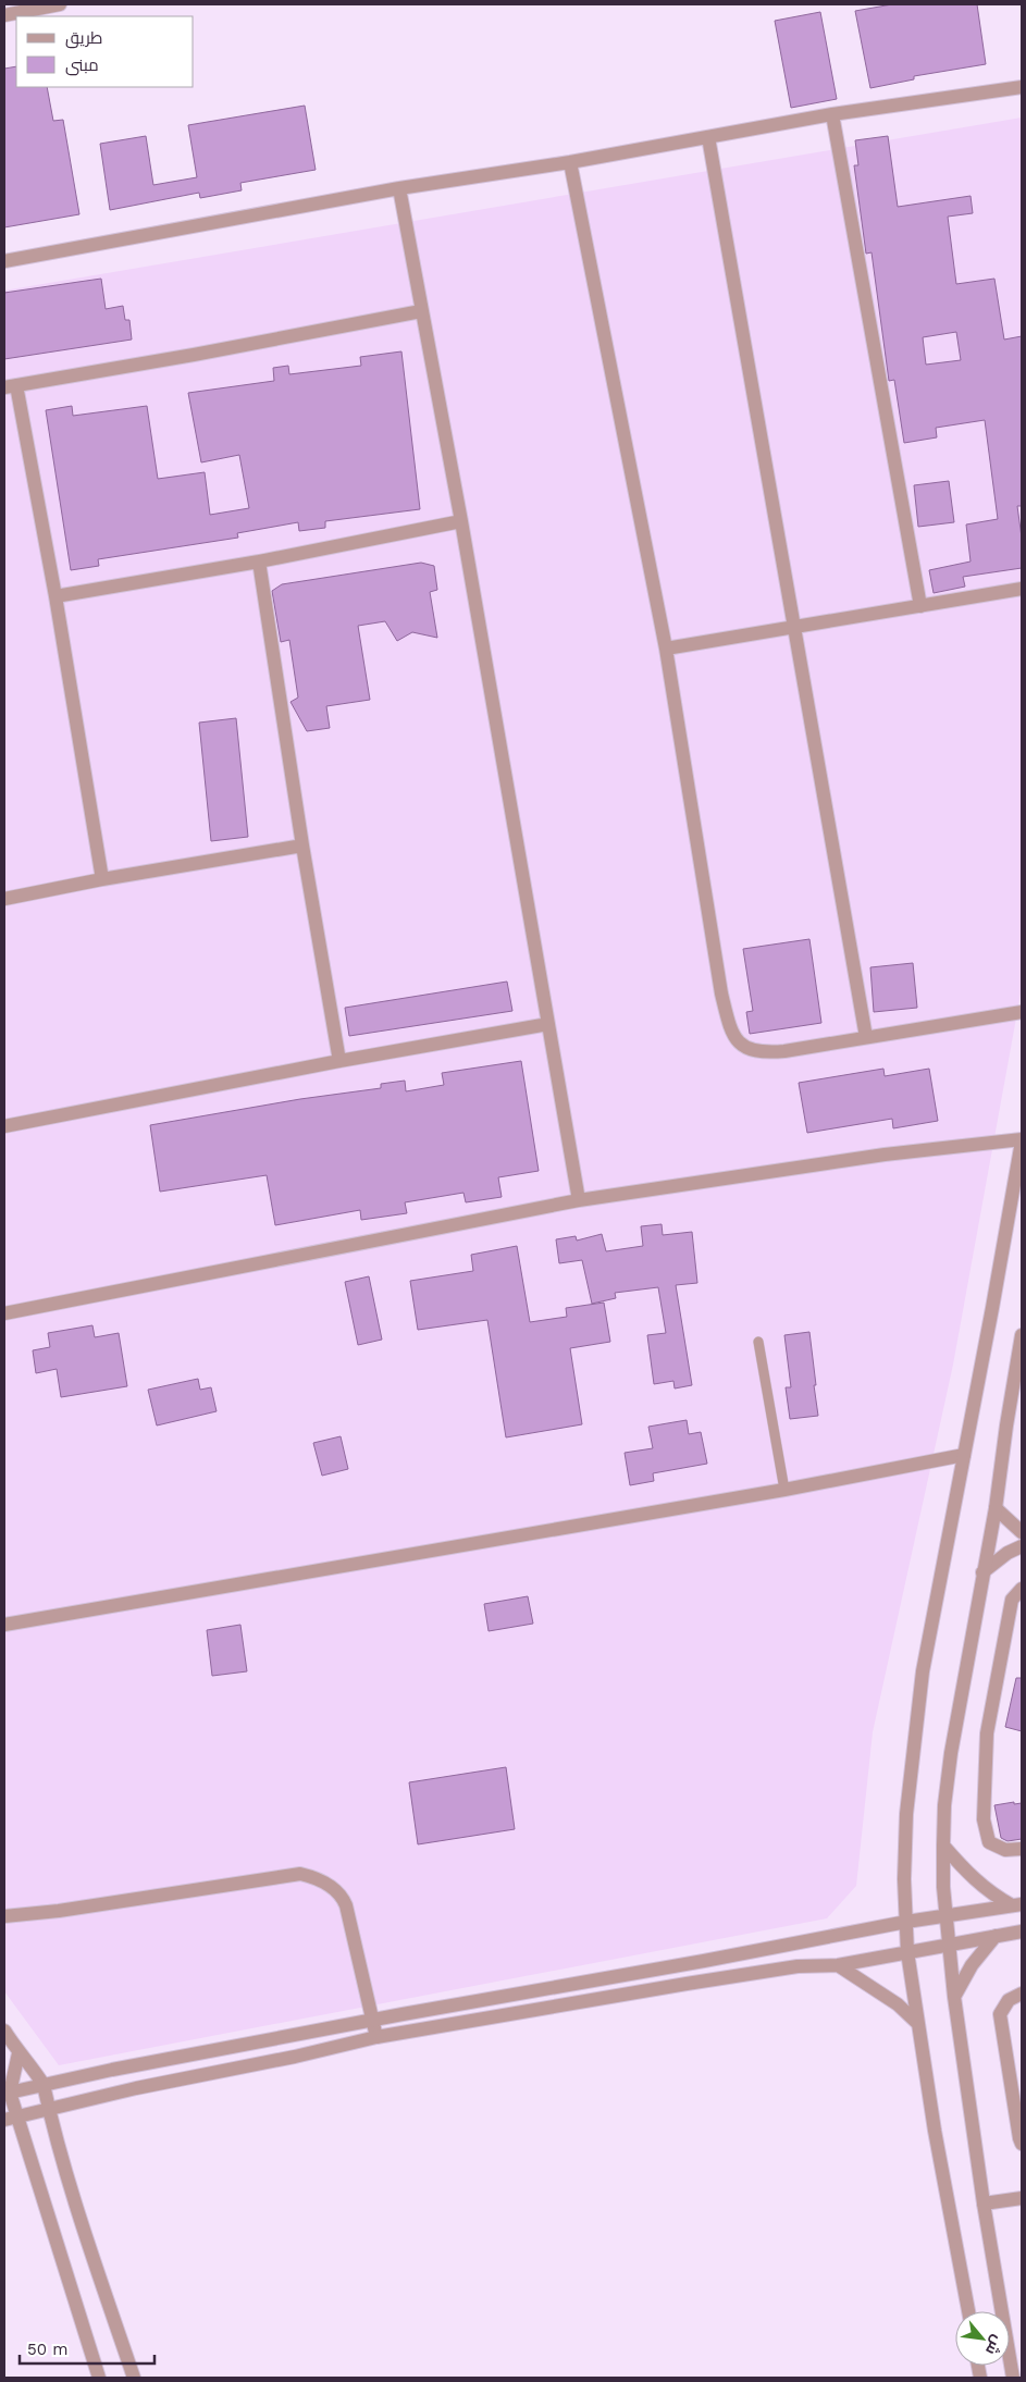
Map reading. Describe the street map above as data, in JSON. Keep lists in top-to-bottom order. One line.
{"legend":["طريق","مبنى"],"scale_bar":"50 m","north":"bottom right"}
